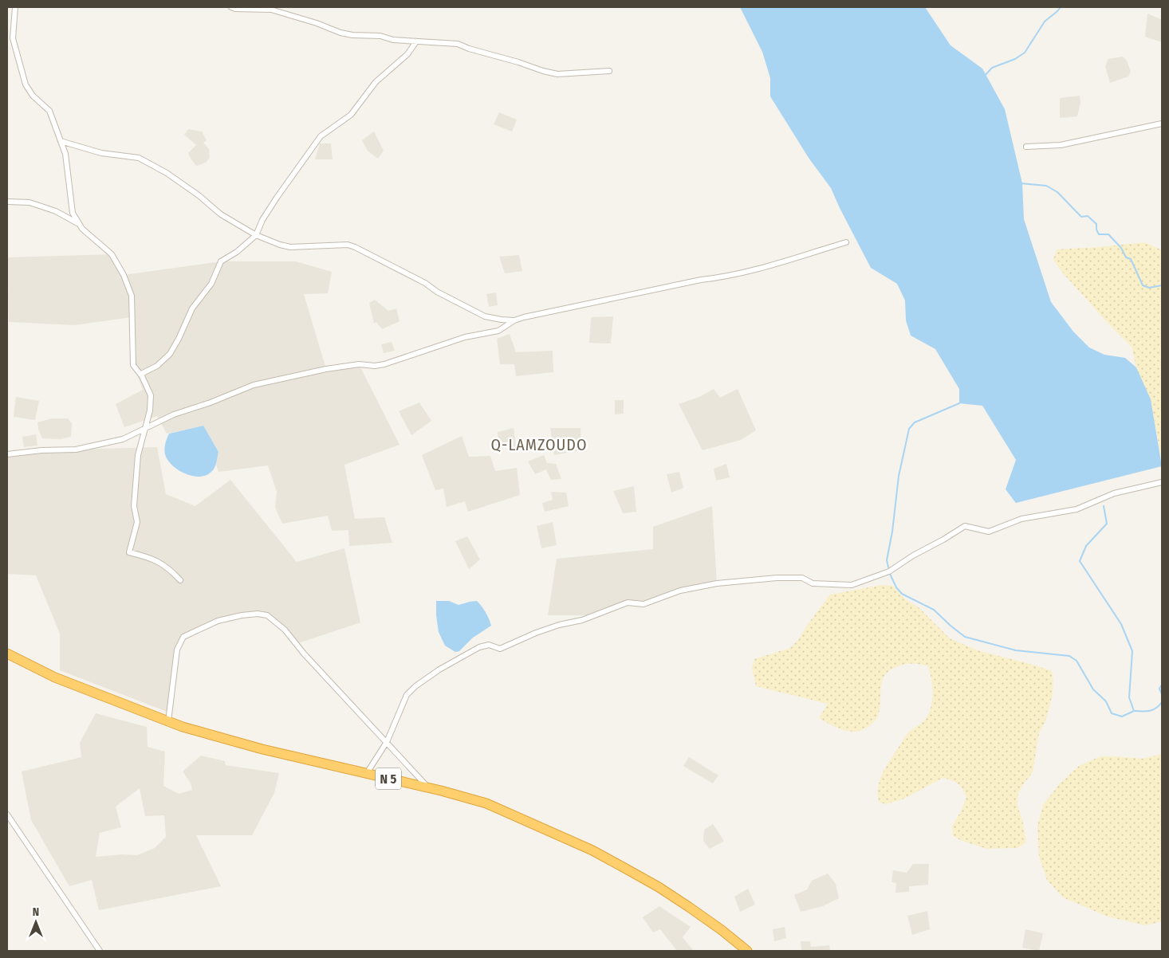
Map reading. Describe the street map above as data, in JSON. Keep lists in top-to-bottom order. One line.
{"streets":{"highway":["N 5"]},"districts":["Q-LAMZOUDO"],"north":"top"}
